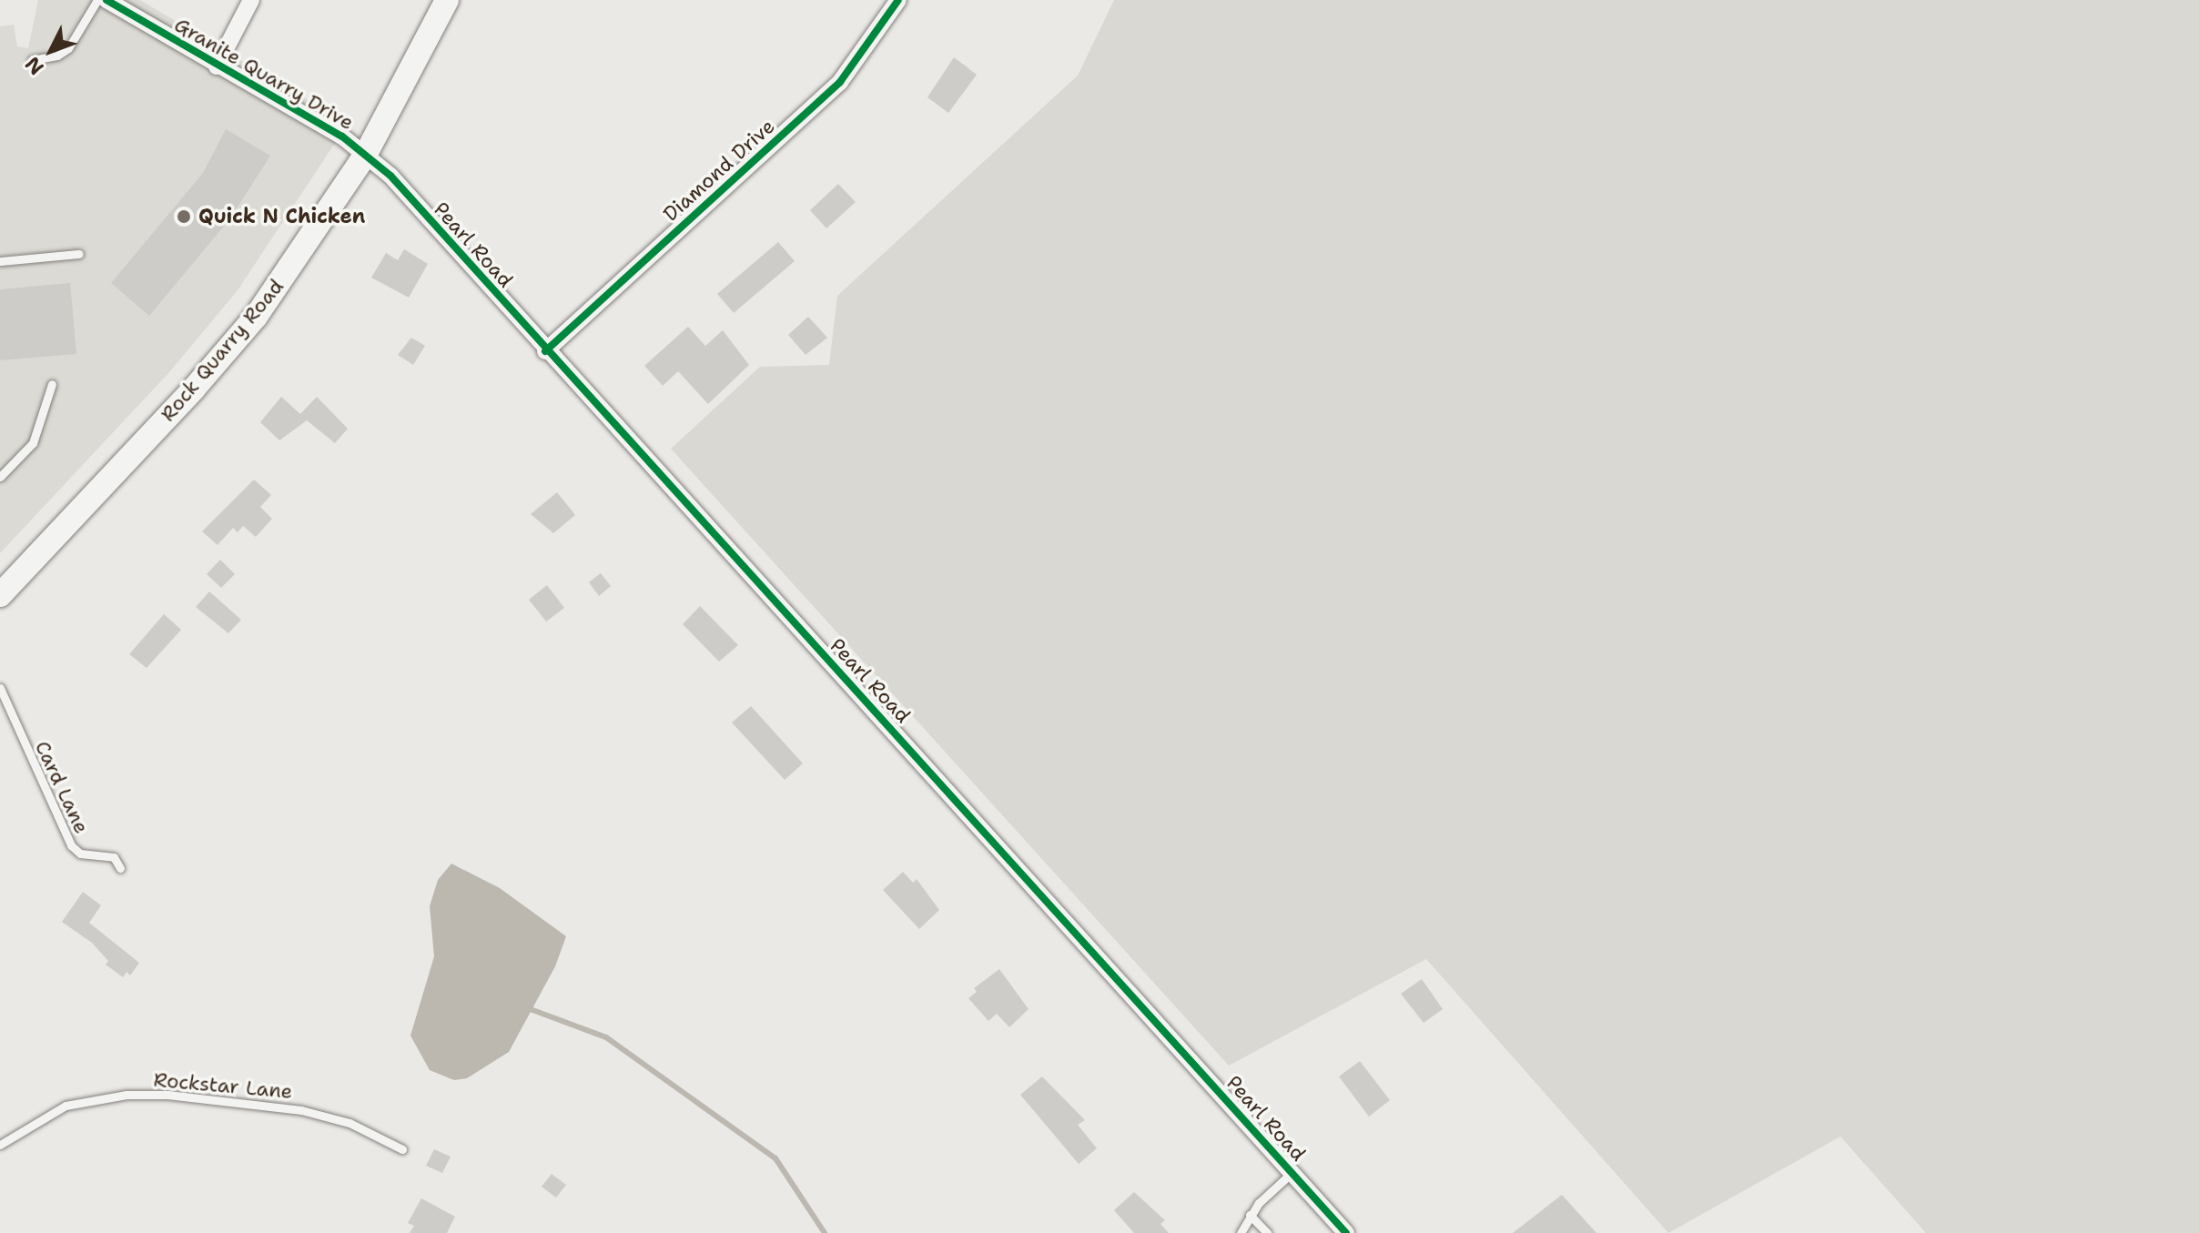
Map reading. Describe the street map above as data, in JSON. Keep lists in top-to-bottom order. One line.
{"streets":{"main road":["Rock Quarry Road"],"street":["Granite Quarry Drive","Diamond Drive","Pearl Road"],"lane":["Card Lane","Rockstar Lane"]},"crossings":[["Granite Quarry Drive","Pearl Road"],["Granite Quarry Drive","Rock Quarry Road"],["Diamond Drive","Pearl Road"],["Pearl Road","Rock Quarry Road"]],"places":["Quick N Chicken"],"north":"bottom left"}
